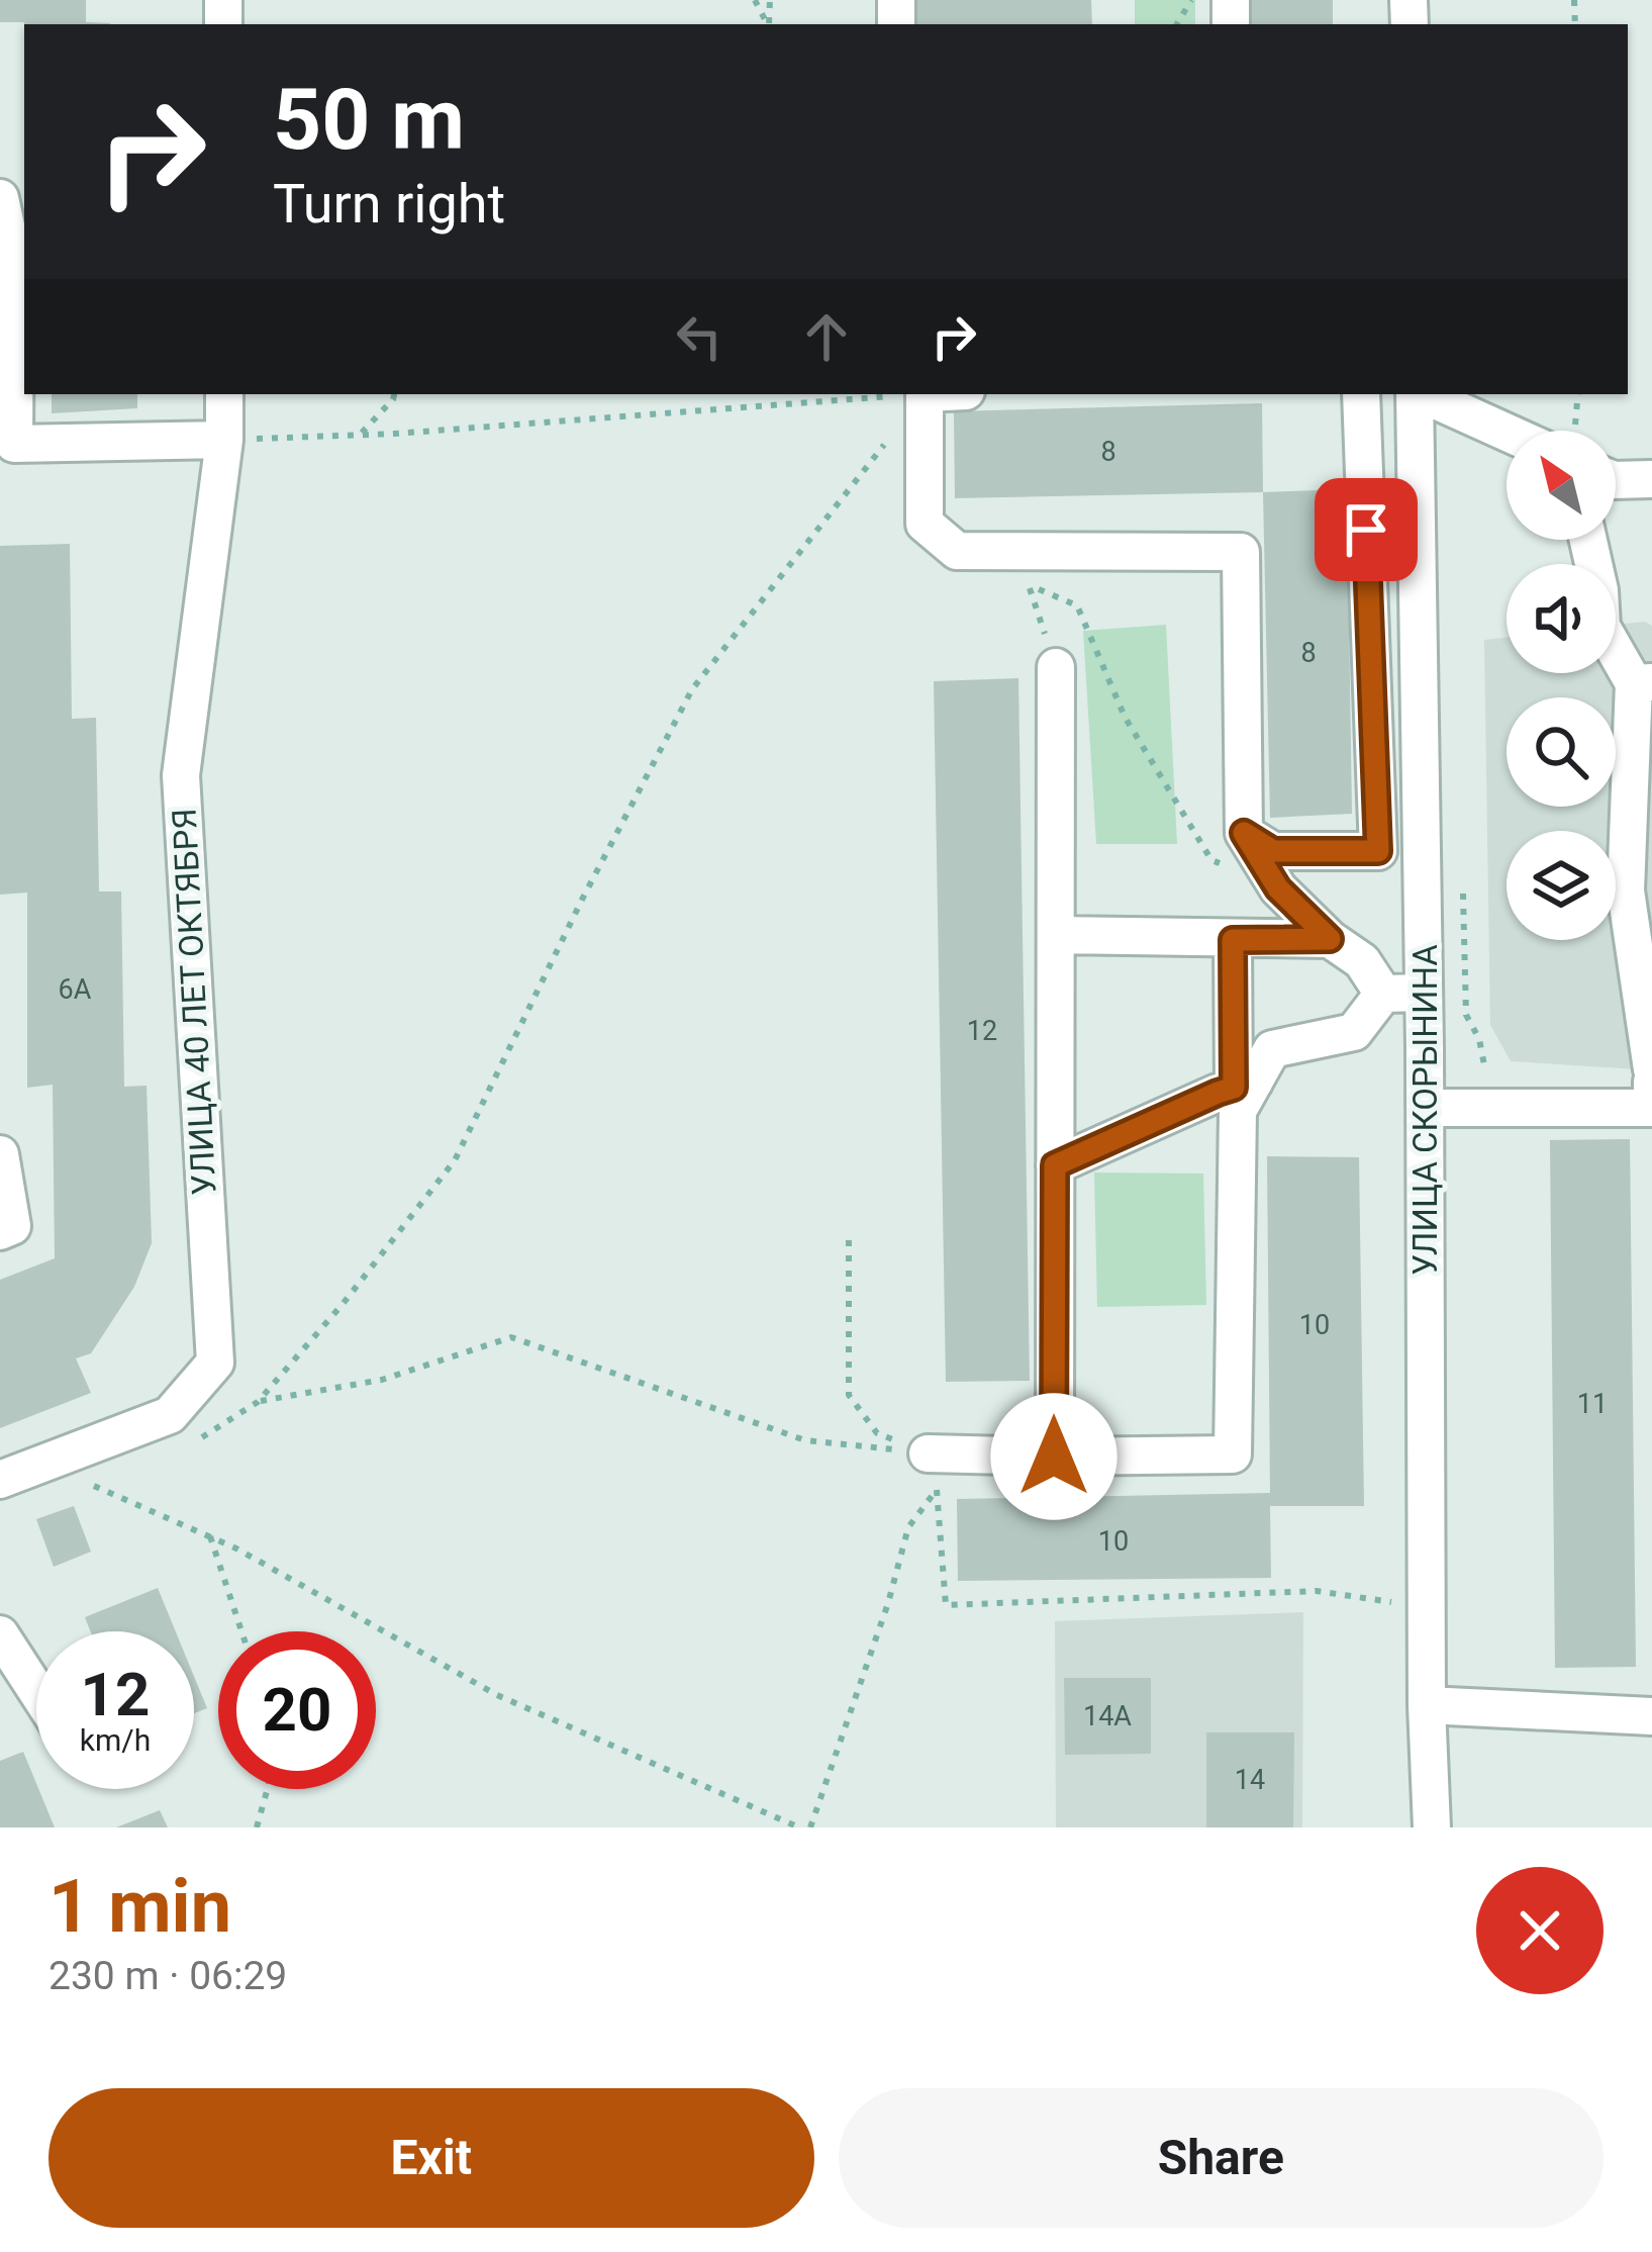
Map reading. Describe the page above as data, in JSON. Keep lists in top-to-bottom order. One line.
{"streets":{"street":["УЛИЦА 40 ЛЕТ ОКТЯБРЯ","УЛИЦА СКОРЫНИНА"]},"house_numbers":["8","8","6А","12","10","11","10","14А","14"],"north":"top left","page":{"turn":["50 m","Turn right"],"speed":"12 km/h","limit":"20","heading":["1 min","230 m · 06:29"],"buttons":["Exit","Share"]}}
